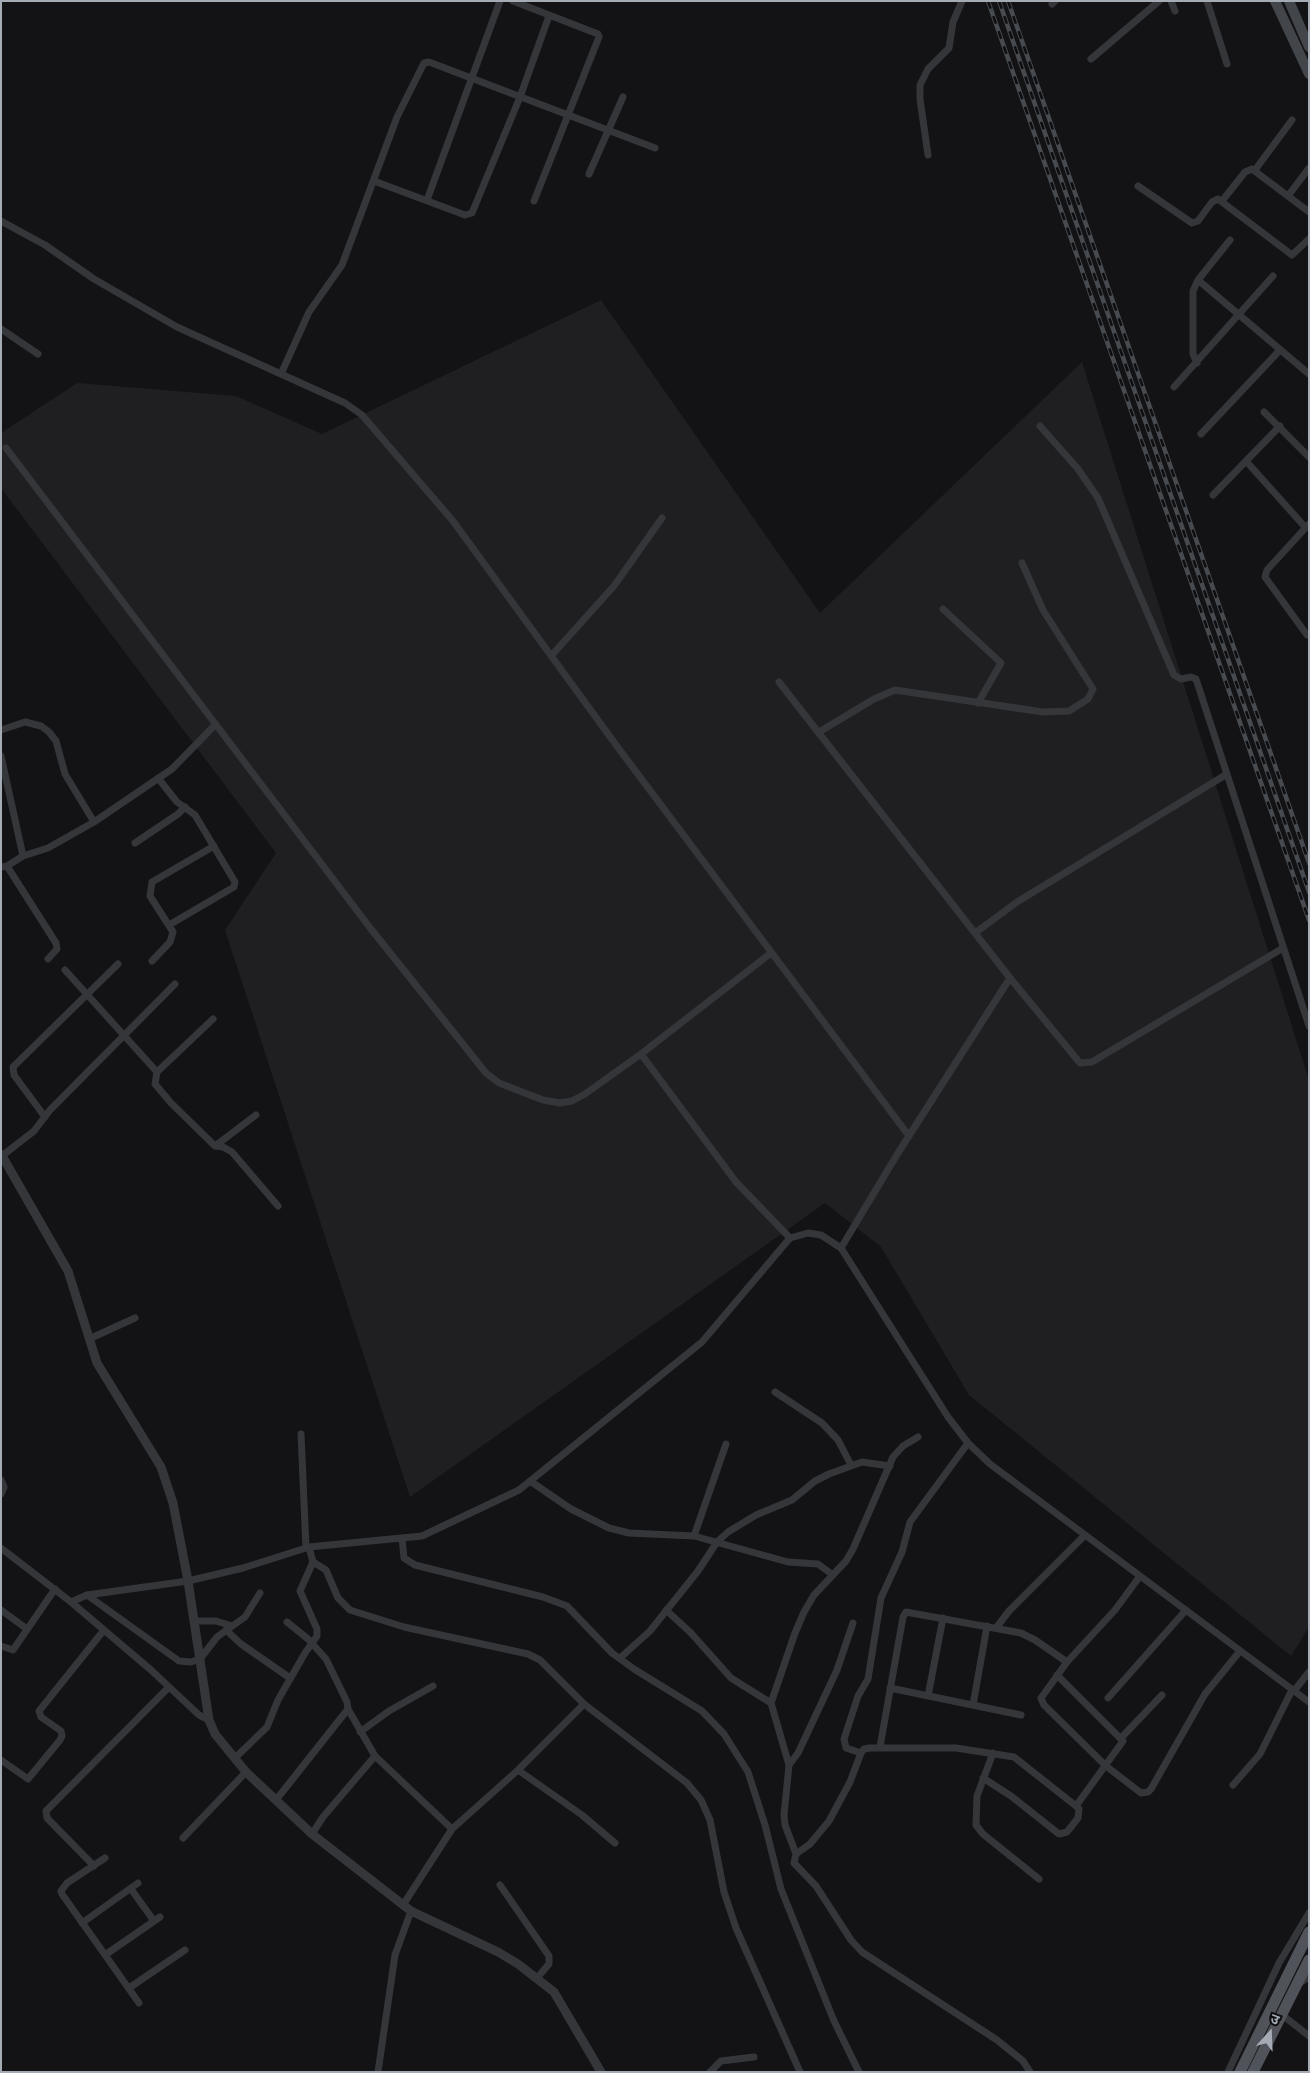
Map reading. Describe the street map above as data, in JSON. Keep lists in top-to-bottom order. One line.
{"north":"top"}
